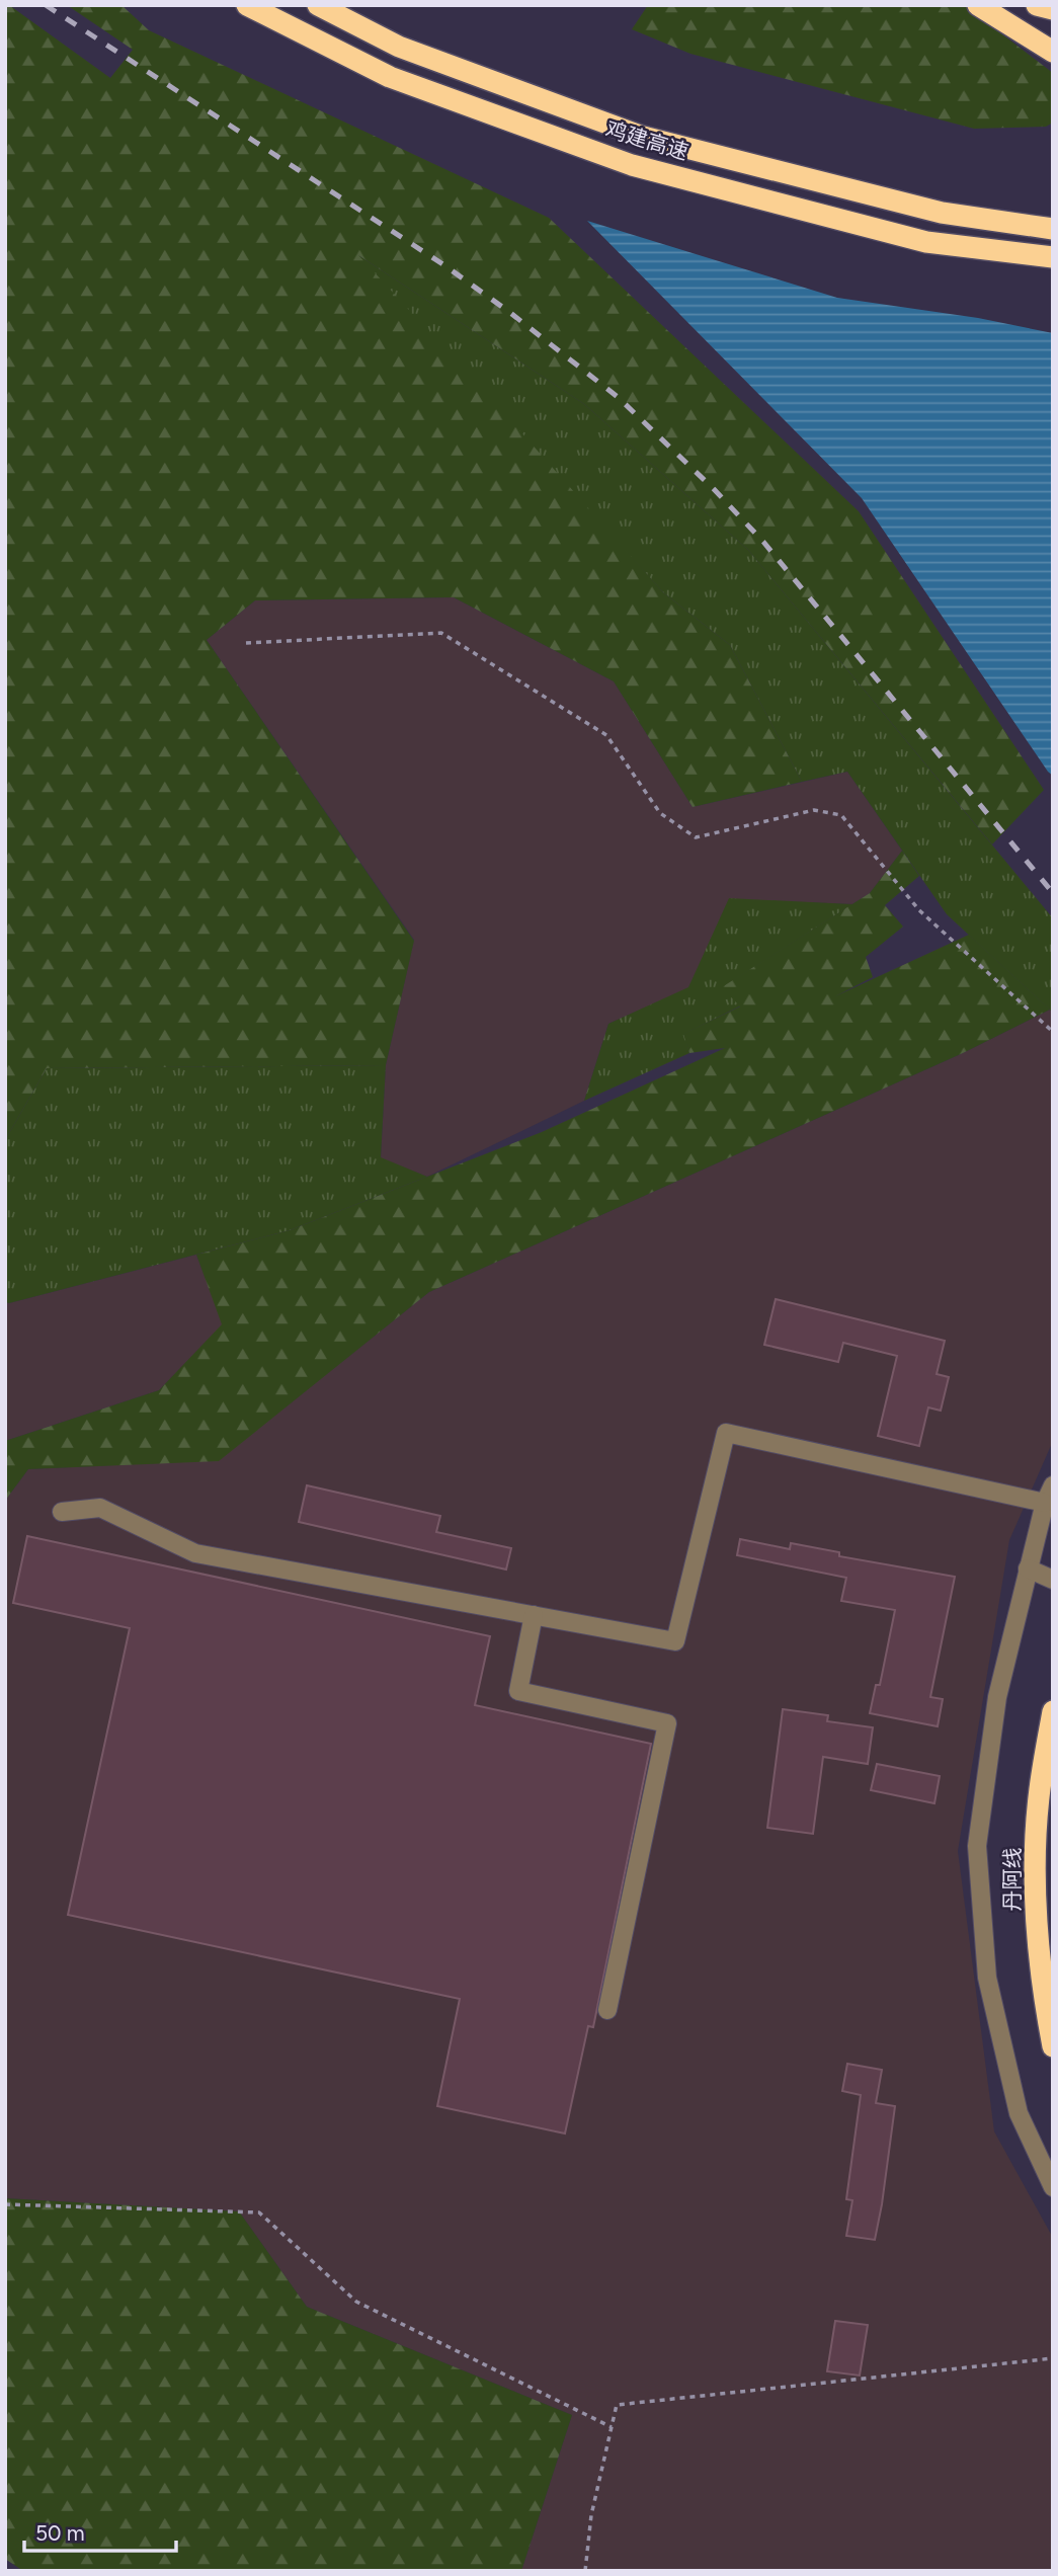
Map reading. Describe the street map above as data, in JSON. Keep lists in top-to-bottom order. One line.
{"streets":{"highway":["鸡建高速","丹阿线"]},"scale_bar":"50 m"}
